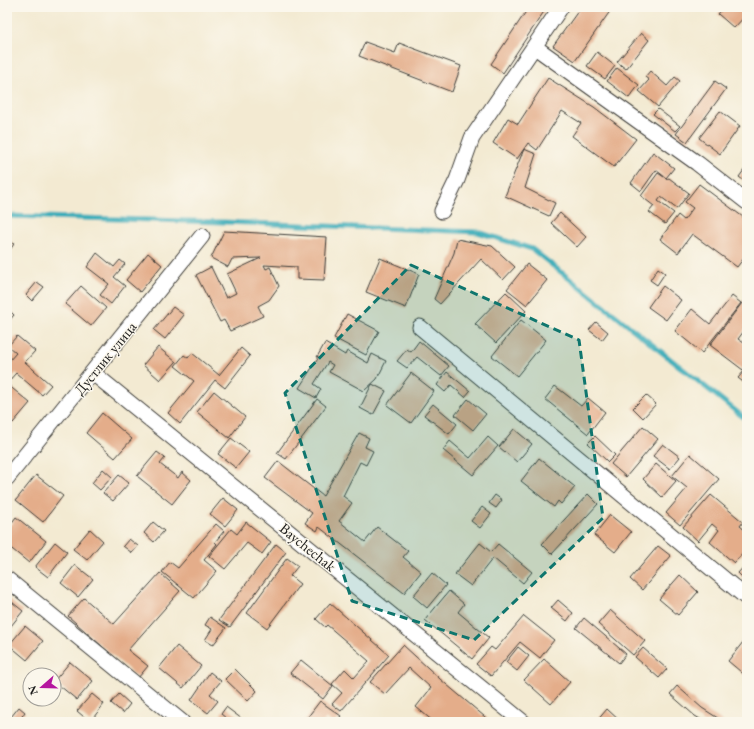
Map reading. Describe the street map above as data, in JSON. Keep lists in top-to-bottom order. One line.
{"streets":{"street":["Дустлик улица","Baychechak"]},"crossings":[["Дустлик улица","Baychechak"]],"north":"left"}
